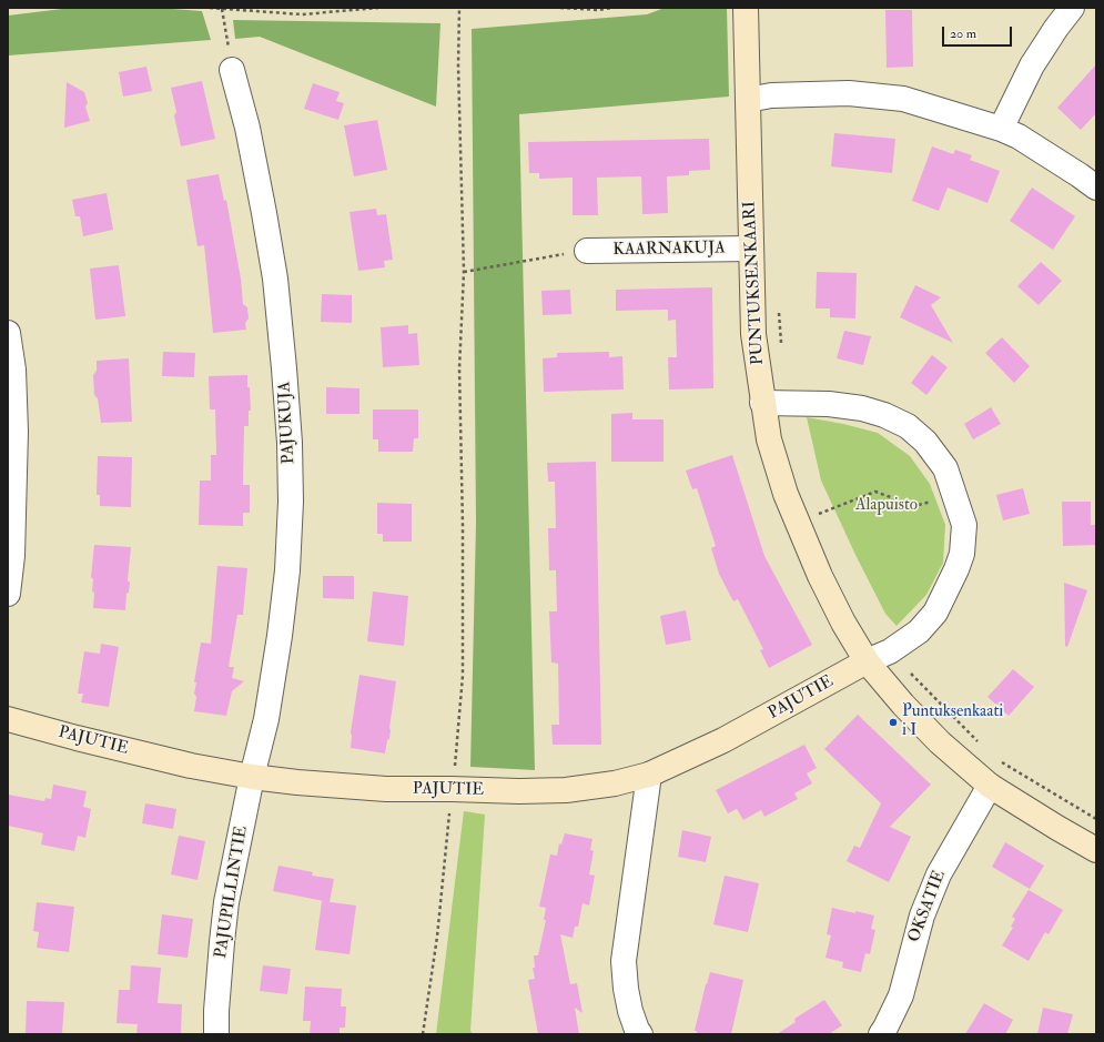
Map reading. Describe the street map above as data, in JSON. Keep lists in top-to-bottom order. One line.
{"streets":{"street":["KAARNAKUJA","PUNTUKSENKAARI","PAJUKUJA","PAJUTIE","PAJUPILLINTIE","OKSATIE"]},"crossings":[["KAARNAKUJA","PUNTUKSENKAARI"],["PUNTUKSENKAARI","PAJUTIE"],["PUNTUKSENKAARI","OKSATIE"],["PAJUKUJA","PAJUTIE"],["PAJUKUJA","PAJUPILLINTIE"],["PAJUTIE","PAJUPILLINTIE"]],"parks":["Alapuisto"],"places":["Puntuksenkaati i I"],"scale_bar":"20 m"}
